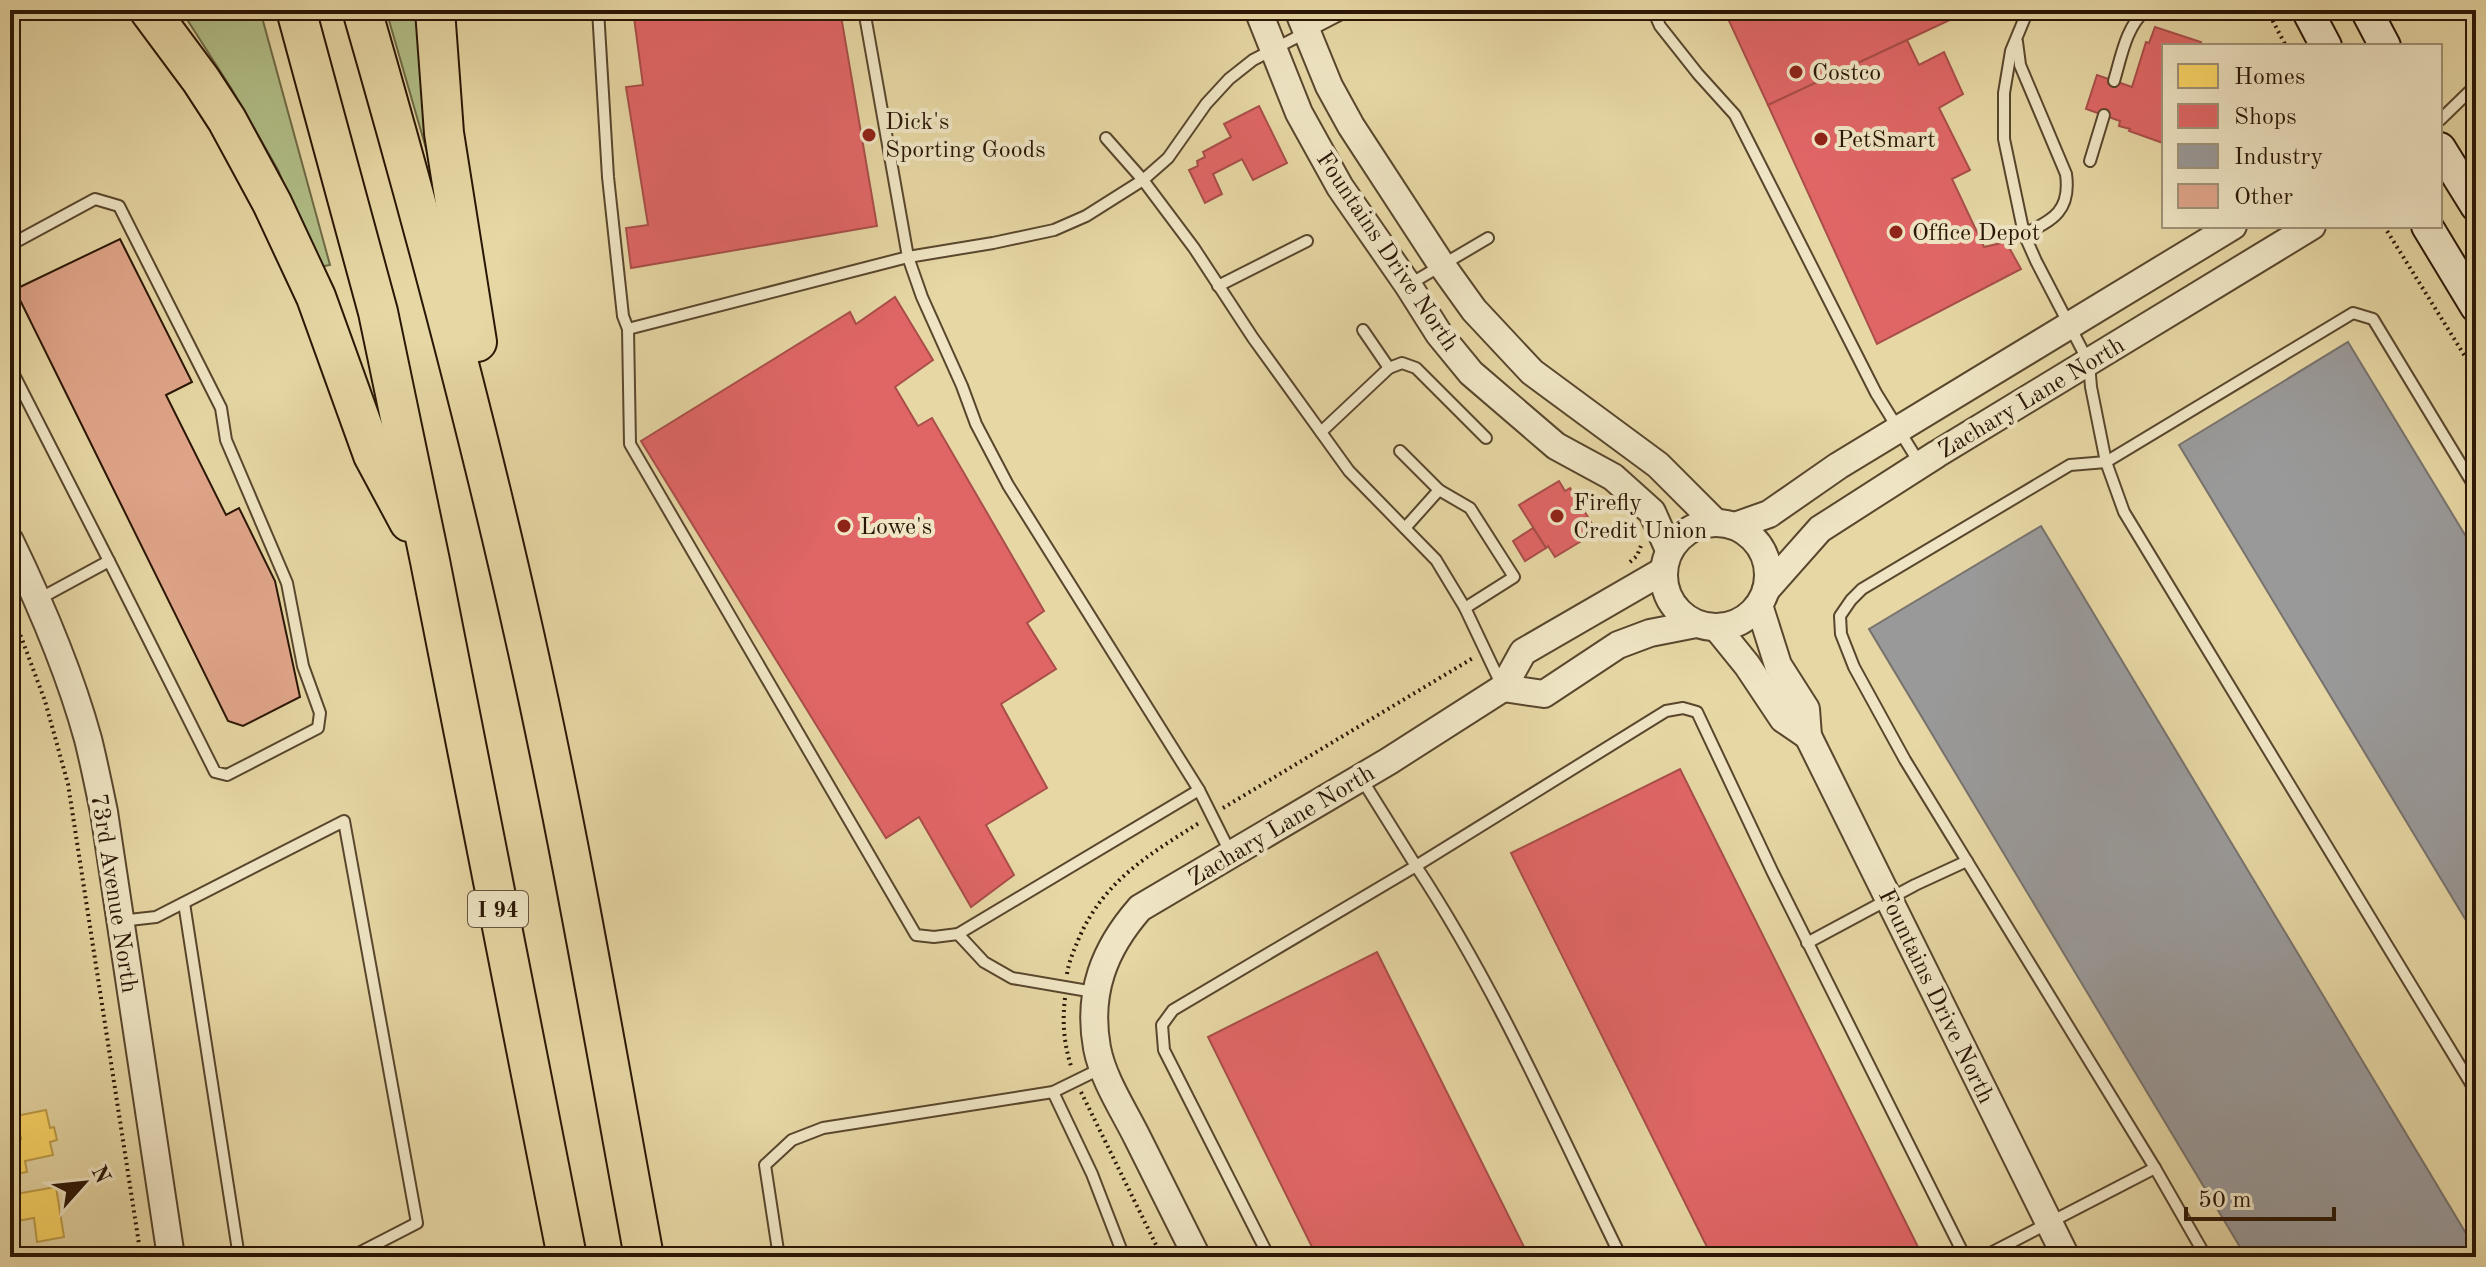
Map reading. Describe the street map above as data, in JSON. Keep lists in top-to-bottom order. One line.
{"streets":{"highway":["I 94"],"street":["Fountains Drive North","Zachary Lane North","73rd Avenue North"]},"crossings":[["Fountains Drive North","Zachary Lane North"]],"places":["Costco","Dick's Sporting Goods","PetSmart","Office Depot","Firefly Credit Union","Lowe's"],"legend":["Homes","Shops","Industry","Other"],"scale_bar":"50 m","north":"top right"}
